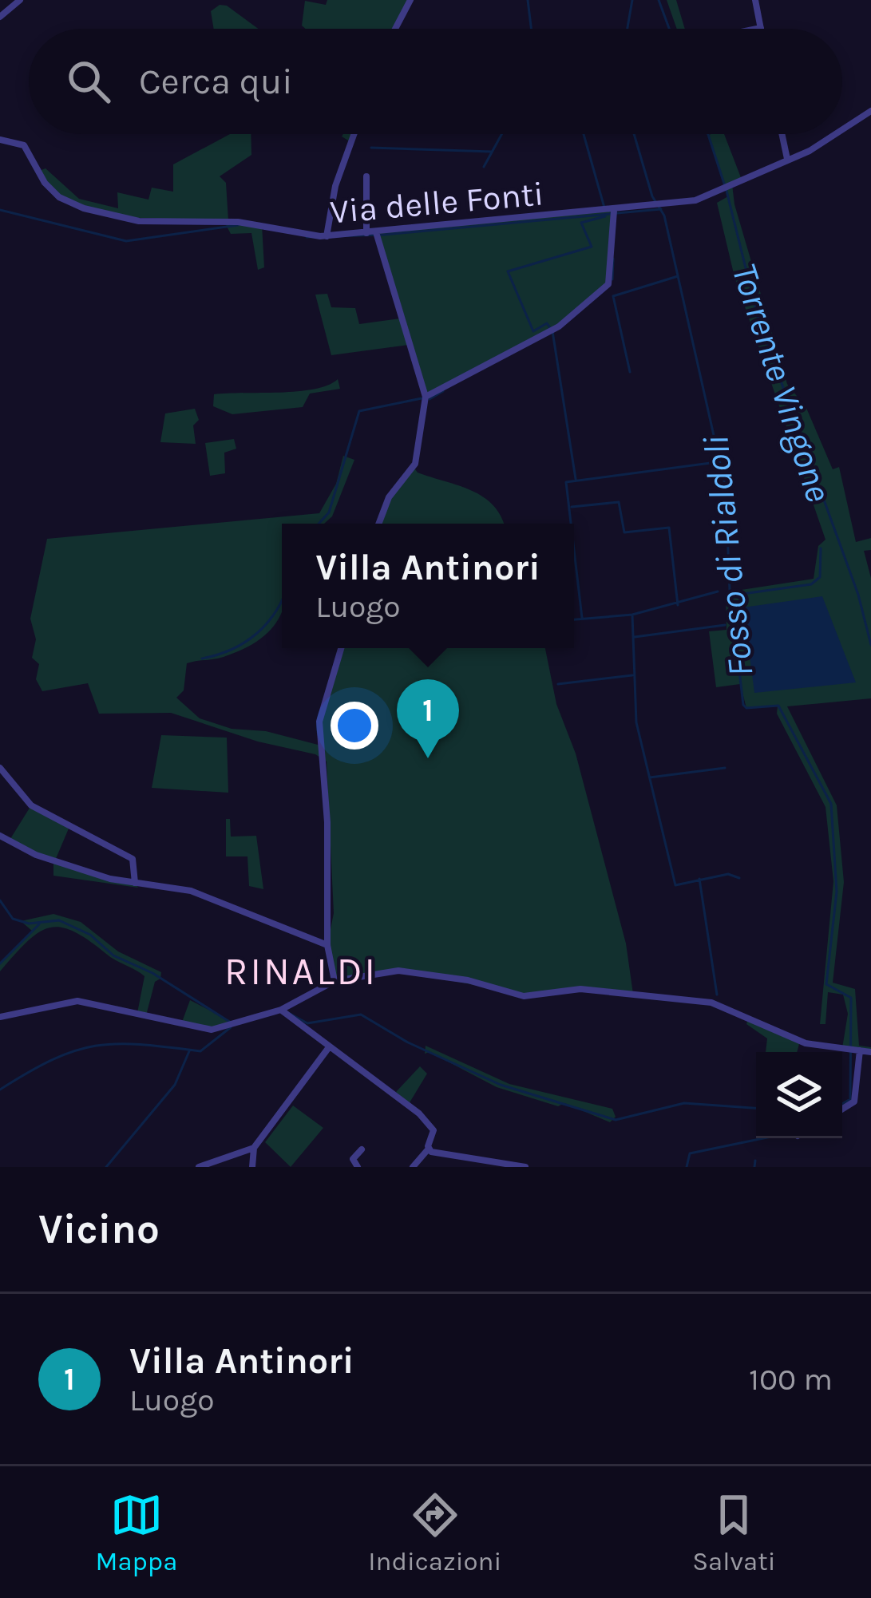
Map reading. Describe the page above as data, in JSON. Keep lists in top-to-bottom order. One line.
{"streets":{"street":["Via delle Fonti"]},"districts":["RINALDI"],"water":["Torrente Vingone","Fosso di Rialdoli"],"page":{"search":"Cerca qui","popup":["Villa Antinori","Luogo"],"pins":"1","heading":"Vicino","list":[{"mark":"1","name":"Villa Antinori","note":"Luogo","value":"100 m"}],"nav":["Mappa","Indicazioni","Salvati"]}}
